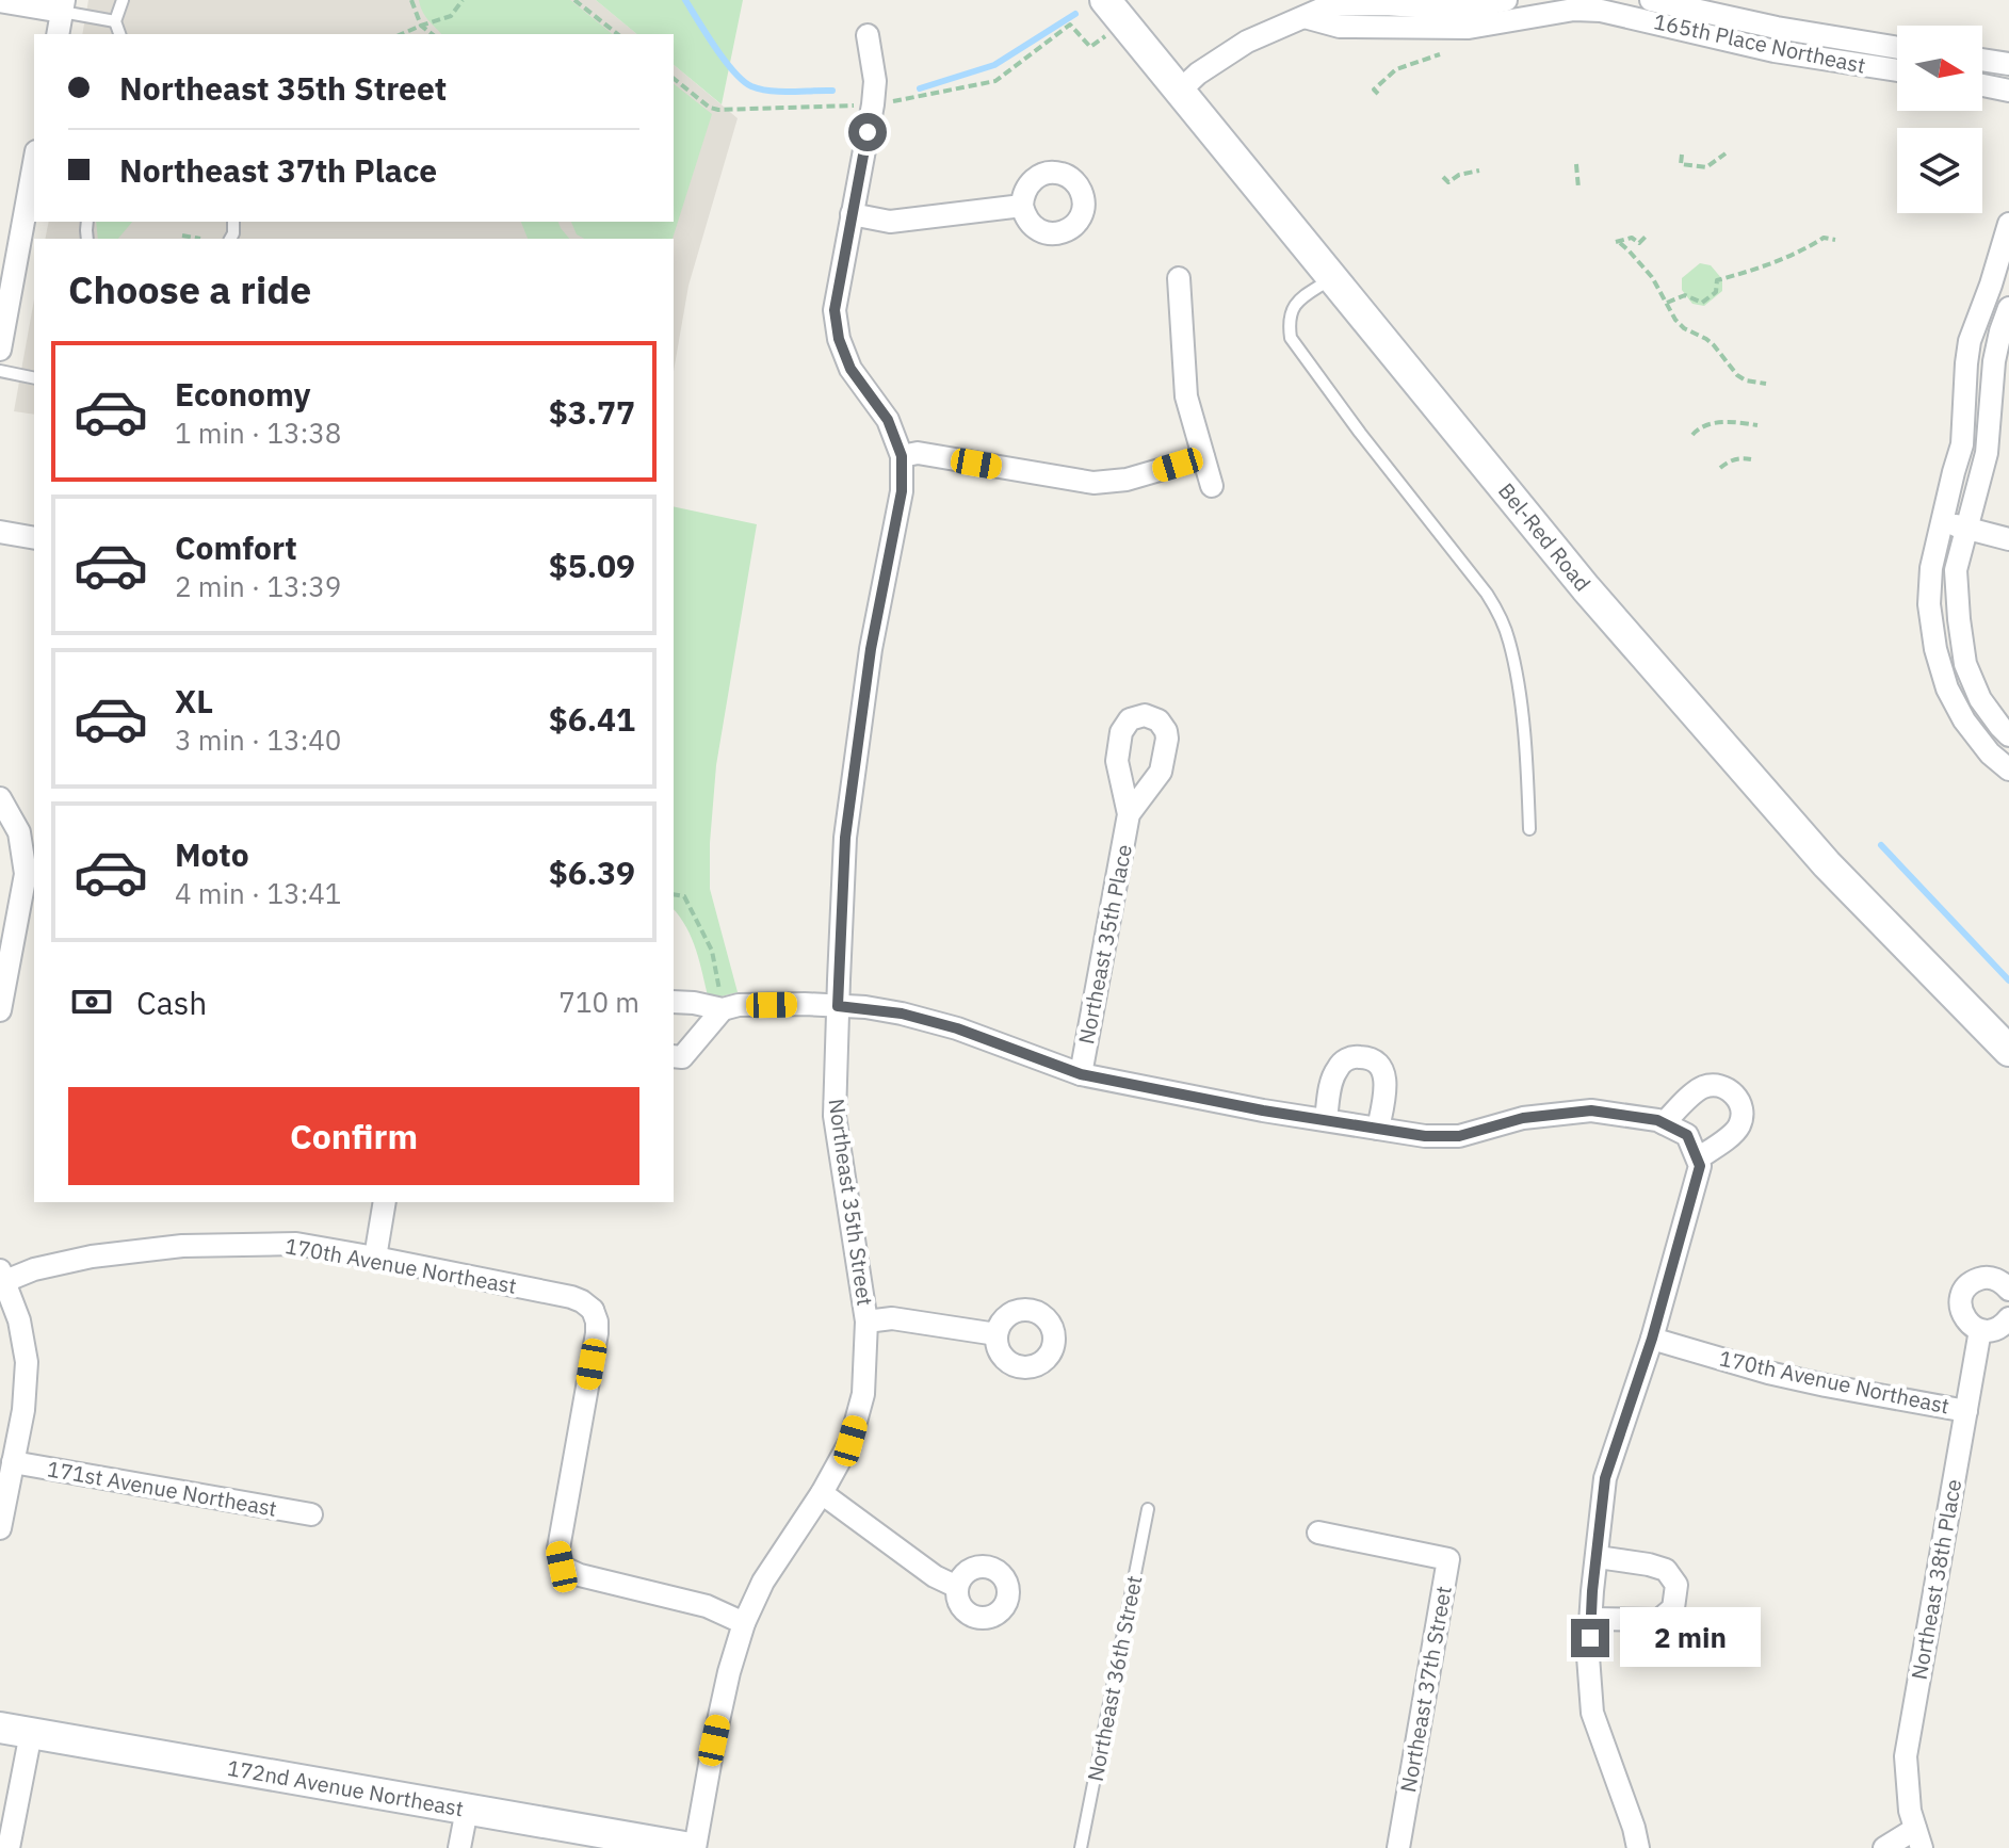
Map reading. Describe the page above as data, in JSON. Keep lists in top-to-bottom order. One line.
{"streets":{"main road":["Bel-Red Road","172nd Avenue Northeast"],"street":["165th Place Northeast","Northeast 35th Place","Northeast 35th Street","170th Avenue Northeast","171st Avenue Northeast","Northeast 38th Place","Northeast 37th Street"],"lane":["Northeast 36th Street"]},"crossings":[["165th Place Northeast","Bel-Red Road"],["Northeast 35th Street","170th Avenue Northeast"],["Northeast 35th Street","172nd Avenue Northeast"],["170th Avenue Northeast","Northeast 38th Place"]],"north":"right","page":{"banner":["Northeast 35th Street","Northeast 37th Place"],"heading":"Choose a ride","list":[{"name":"Economy","note":"1 min · 13:38","value":"$3.77"},{"name":"Comfort","note":"2 min · 13:39","value":"$5.09"},{"name":"XL","note":"3 min · 13:40","value":"$6.41"},{"name":"Moto","note":"4 min · 13:41","value":"$6.39"}],"pay":["Cash","710 m"],"buttons":"Confirm","bubble":"2 min"}}
